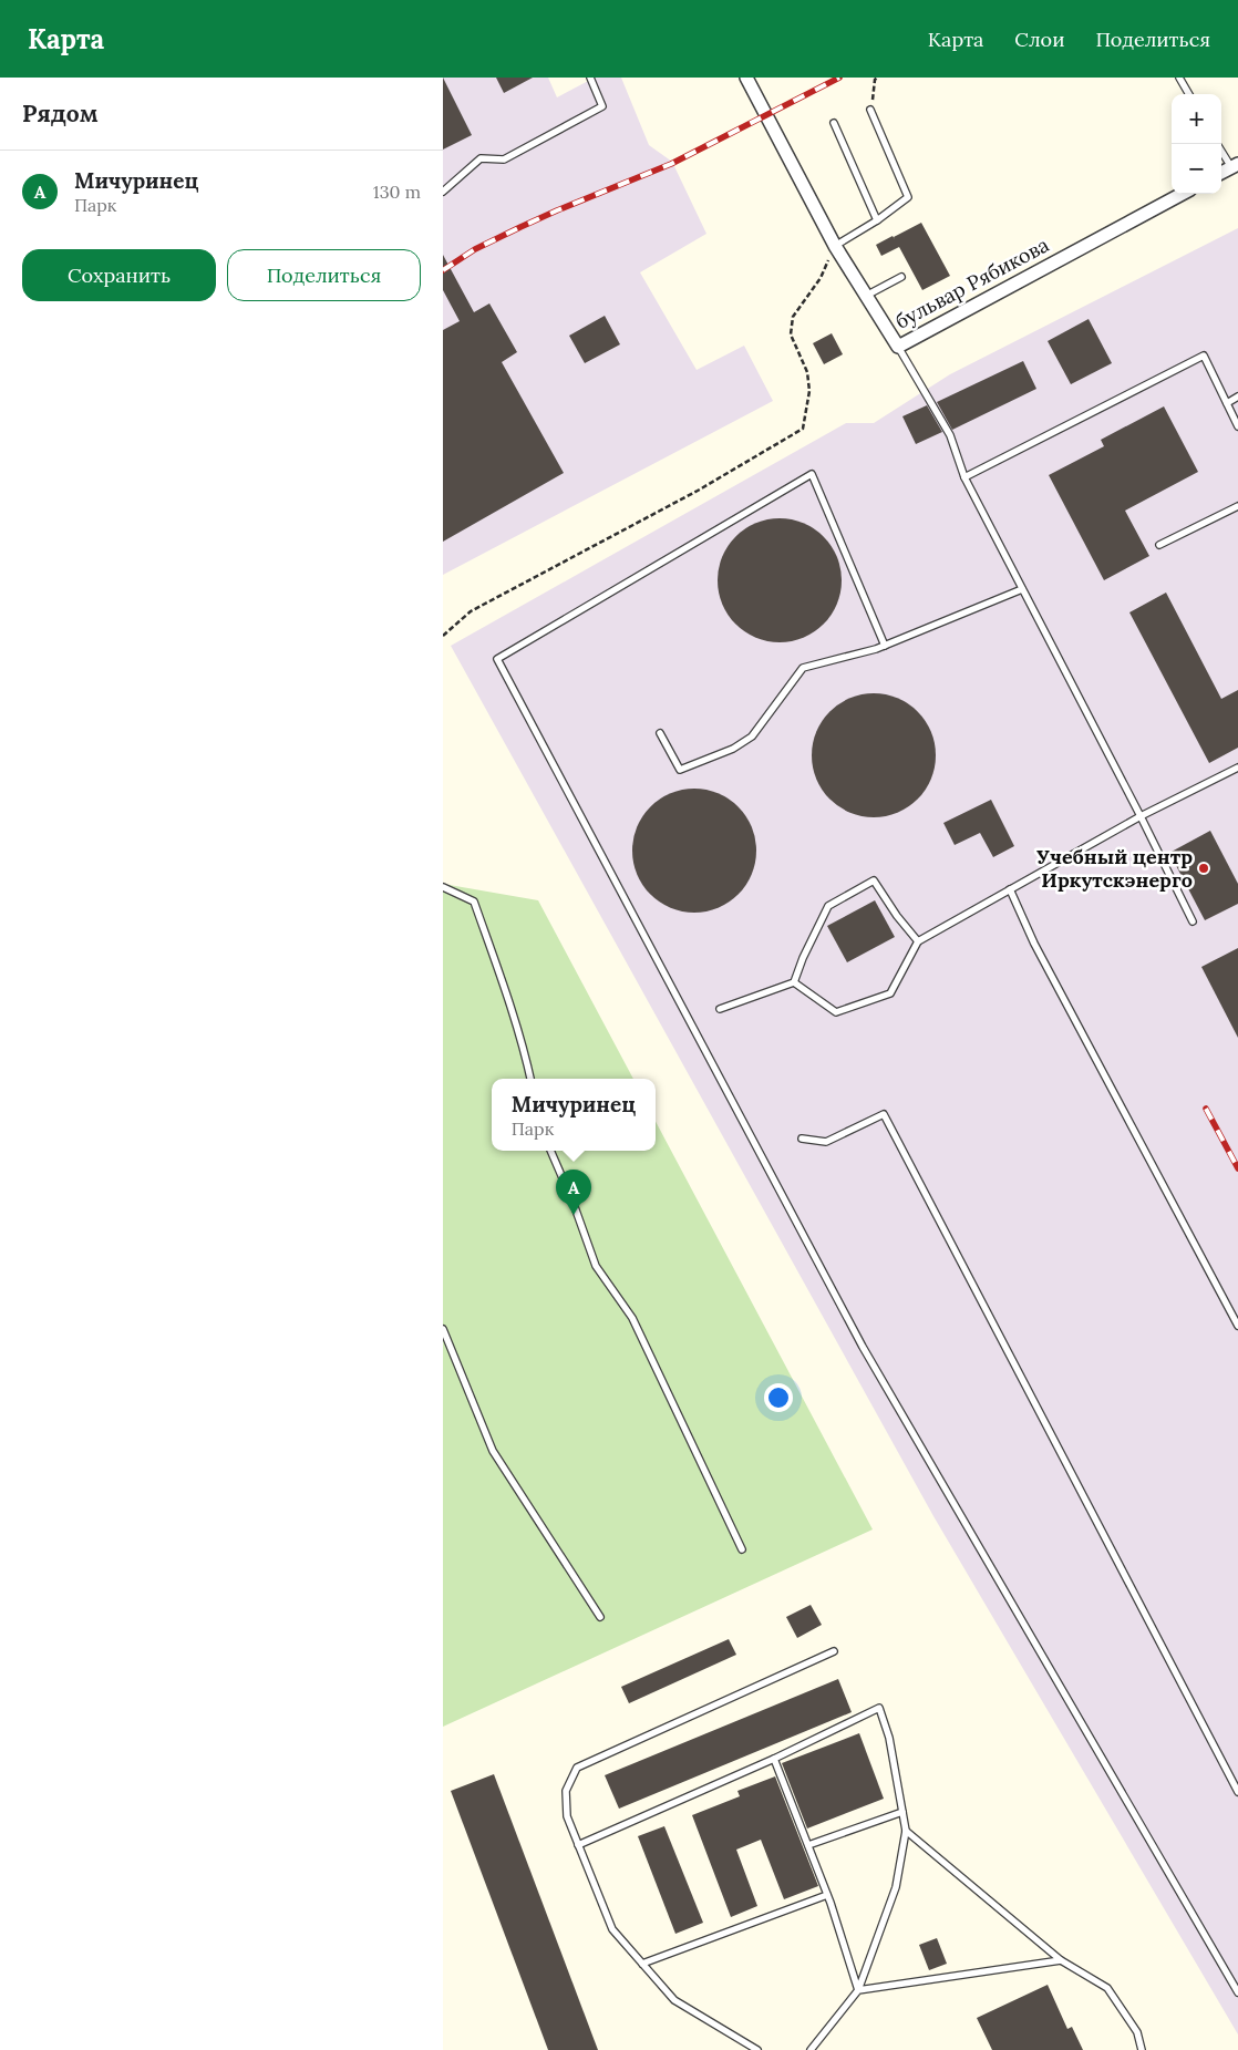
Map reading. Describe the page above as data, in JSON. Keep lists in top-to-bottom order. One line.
{"streets":{"street":["бульвар Рябикова"]},"places":["Учебный центр Иркутскэнерго"],"page":{"header":"Карта","nav":["Карта","Слои","Поделиться"],"heading":"Рядом","map_buttons":["+","−"],"list":[{"mark":"A","name":"Мичуринец","note":"Парк","value":"130 m"}],"buttons":["Сохранить","Поделиться"],"popup":["Мичуринец","Парк"],"pins":"A"}}
